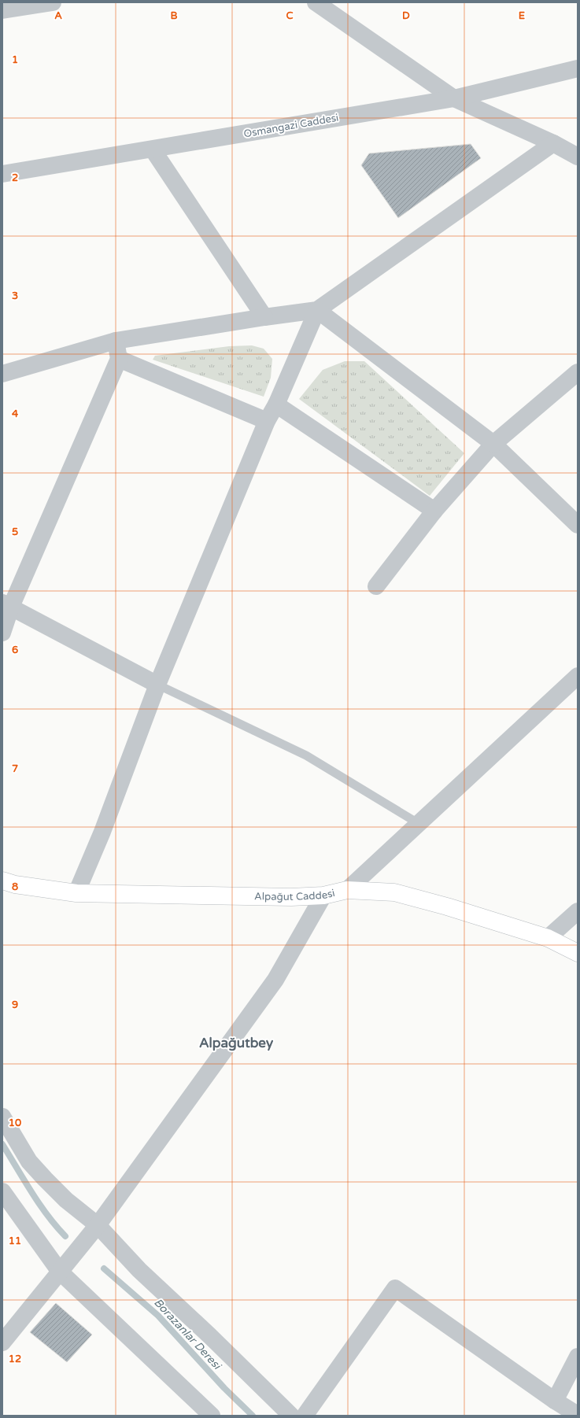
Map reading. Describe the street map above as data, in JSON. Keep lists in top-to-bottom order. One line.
{"streets":{"main road":["Alpağut Caddesi"],"street":["Osmangazi Caddesi"]},"districts":["Alpağutbey"],"water":["Borazanlar Deresi"],"grid":{"columns":["A","B","C","D","E"],"rows":["1","2","3","4","5","6","7","8","9","10","11","12"]}}
